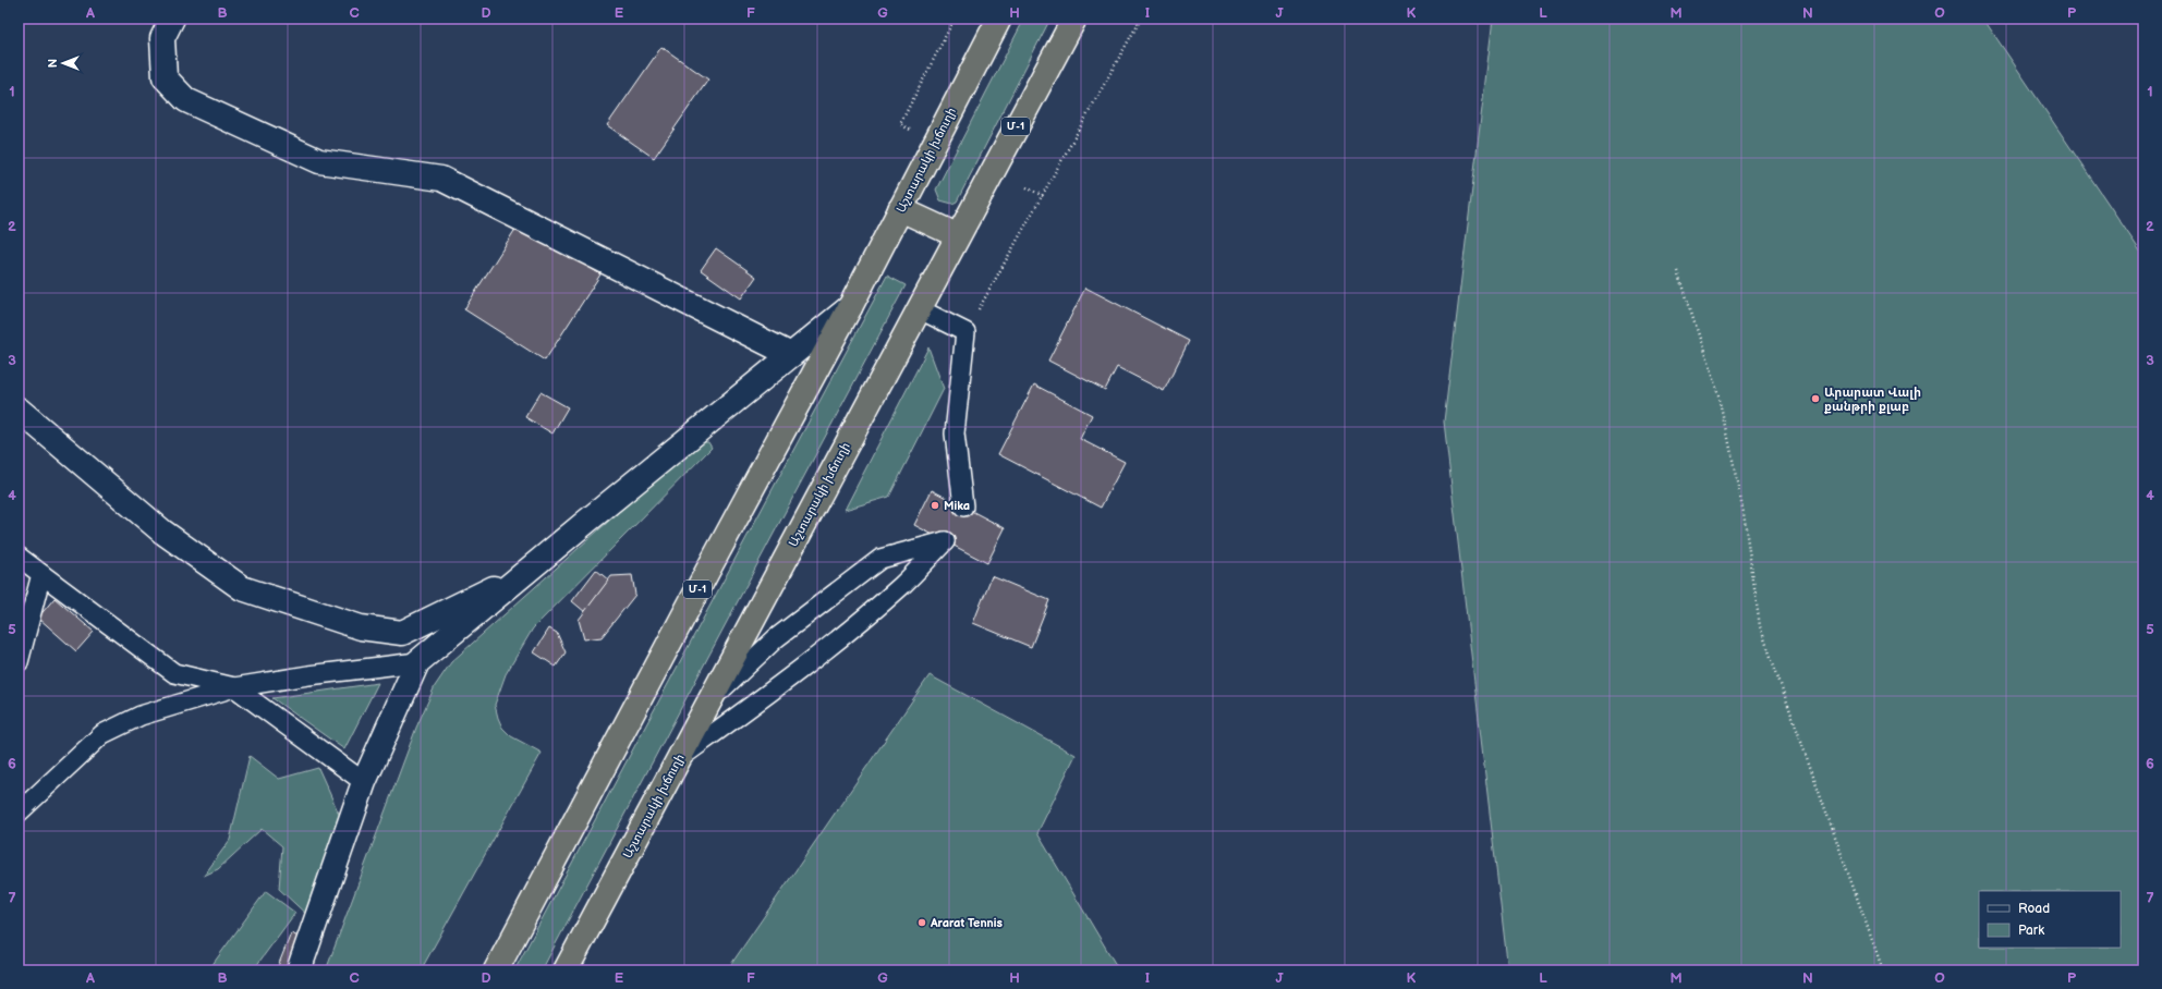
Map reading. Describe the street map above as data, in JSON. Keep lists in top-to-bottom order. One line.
{"streets":{"highway":["Մ-1","Աշտարակի խճուղի"]},"places":["Արարատ Վալի քանթրի քլաբ","Mika","Ararat Tennis"],"legend":["Road","Park"],"north":"left","grid":{"columns":["A","B","C","D","E","F","G","H","I","J","K","L","M","N","O","P"],"rows":["1","2","3","4","5","6","7"]}}
